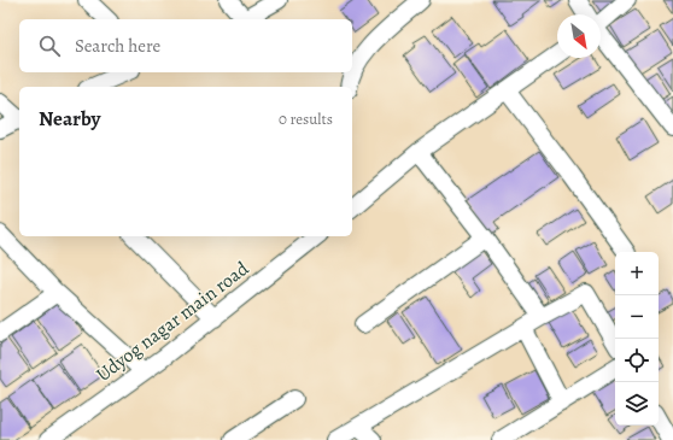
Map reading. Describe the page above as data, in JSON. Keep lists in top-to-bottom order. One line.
{"streets":{"street":["Udyog nagar main road"]},"north":"bottom right","page":{"search":"Search here","heading":["Nearby","0 results"],"map_buttons":["+","−"]}}
